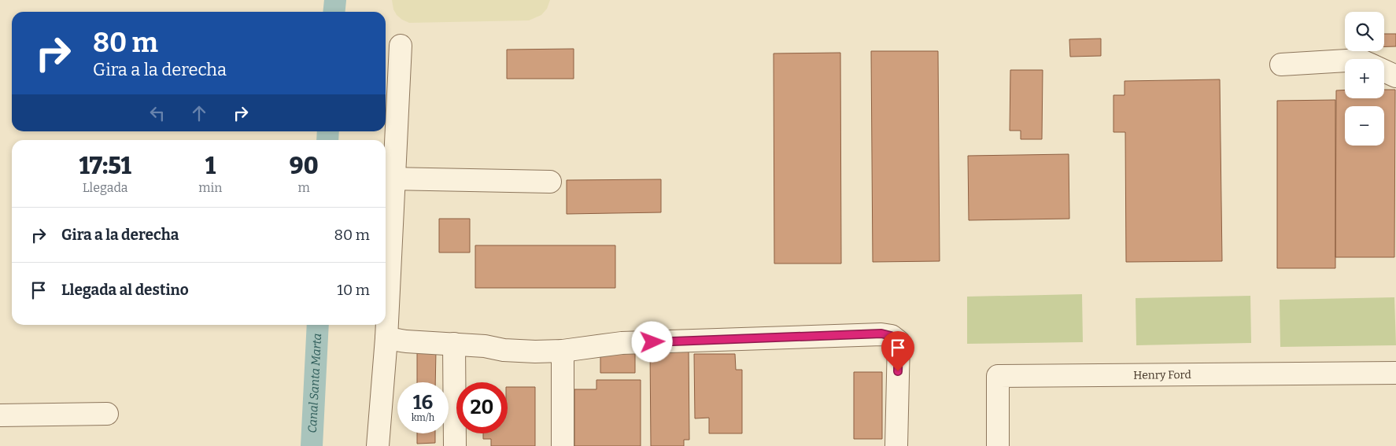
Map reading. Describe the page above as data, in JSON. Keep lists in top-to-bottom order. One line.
{"streets":{"street":["Henry Ford"]},"water":["Canal Santa Marta"],"page":{"map_buttons":["+","−"],"turn":["80 m","Gira a la derecha"],"eta":["17:51","Llegada","1","min","90","m"],"list":[{"name":"Gira a la derecha","value":"80 m"},{"name":"Llegada al destino","value":"10 m"}],"speed":"16 km/h","limit":"20"}}
